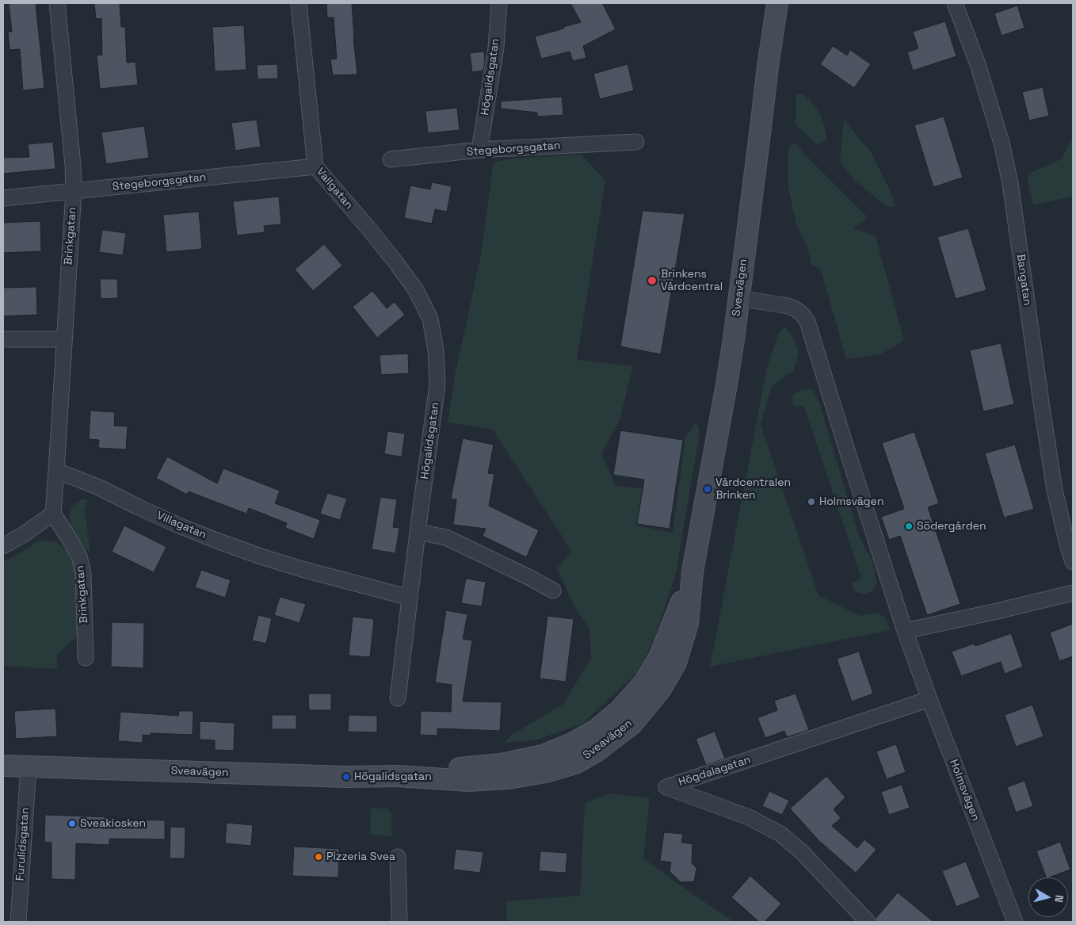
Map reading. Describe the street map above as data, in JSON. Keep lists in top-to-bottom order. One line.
{"streets":{"main road":["Sveavägen"],"street":["Högalidsgatan","Stegeborgsgatan","Vallgatan","Brinkgatan","Bangatan","Villagatan","Högdalagatan","Holmsvägen","Furulidsgatan"]},"crossings":[["Högalidsgatan","Stegeborgsgatan"],["Högalidsgatan","Vallgatan"],["Högalidsgatan","Villagatan"],["Stegeborgsgatan","Vallgatan"],["Stegeborgsgatan","Brinkgatan"],["Brinkgatan","Villagatan"],["Sveavägen","Holmsvägen"],["Sveavägen","Furulidsgatan"],["Högdalagatan","Holmsvägen"]],"places":["Brinkens Vårdcentral","Vårdcentralen Brinken","Holmsvägen","Södergården","Högalidsgatan","Sveakiosken","Pizzeria Svea"],"north":"right"}
